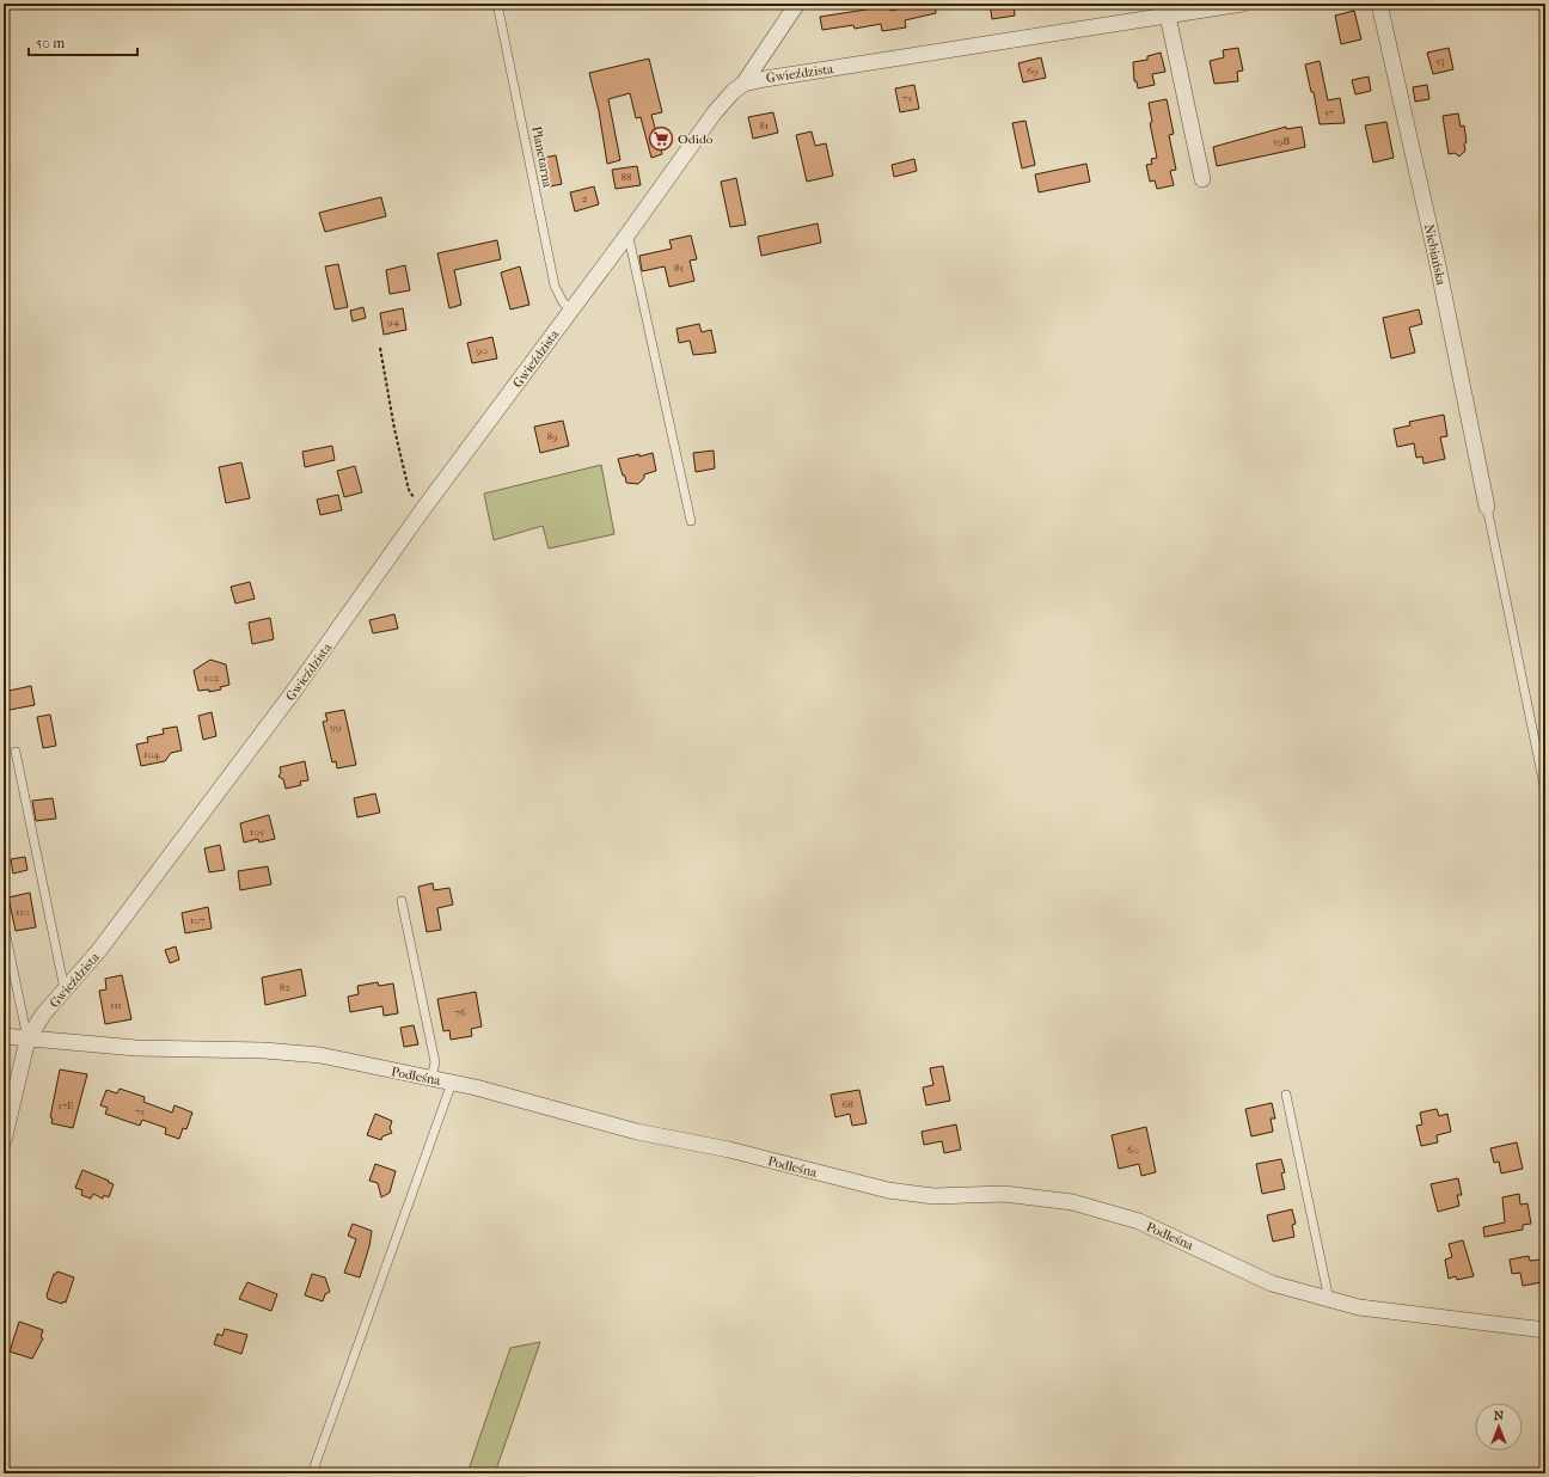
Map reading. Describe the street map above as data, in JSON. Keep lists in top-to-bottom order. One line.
{"streets":{"street":["Gwieździsta","Niebiańska","Podleśna"],"lane":["Planetarna"]},"crossings":[["Gwieździsta","Planetarna"],["Gwieździsta","Podleśna"]],"places":{"supermarket":["Odido"]},"house_numbers":["53","69","75","57","81","59B","88","2","85","94","90","89","102","99","104","105","110","107","82","111","76","68","17E","75","60"],"scale_bar":"50 m","north":"top"}
